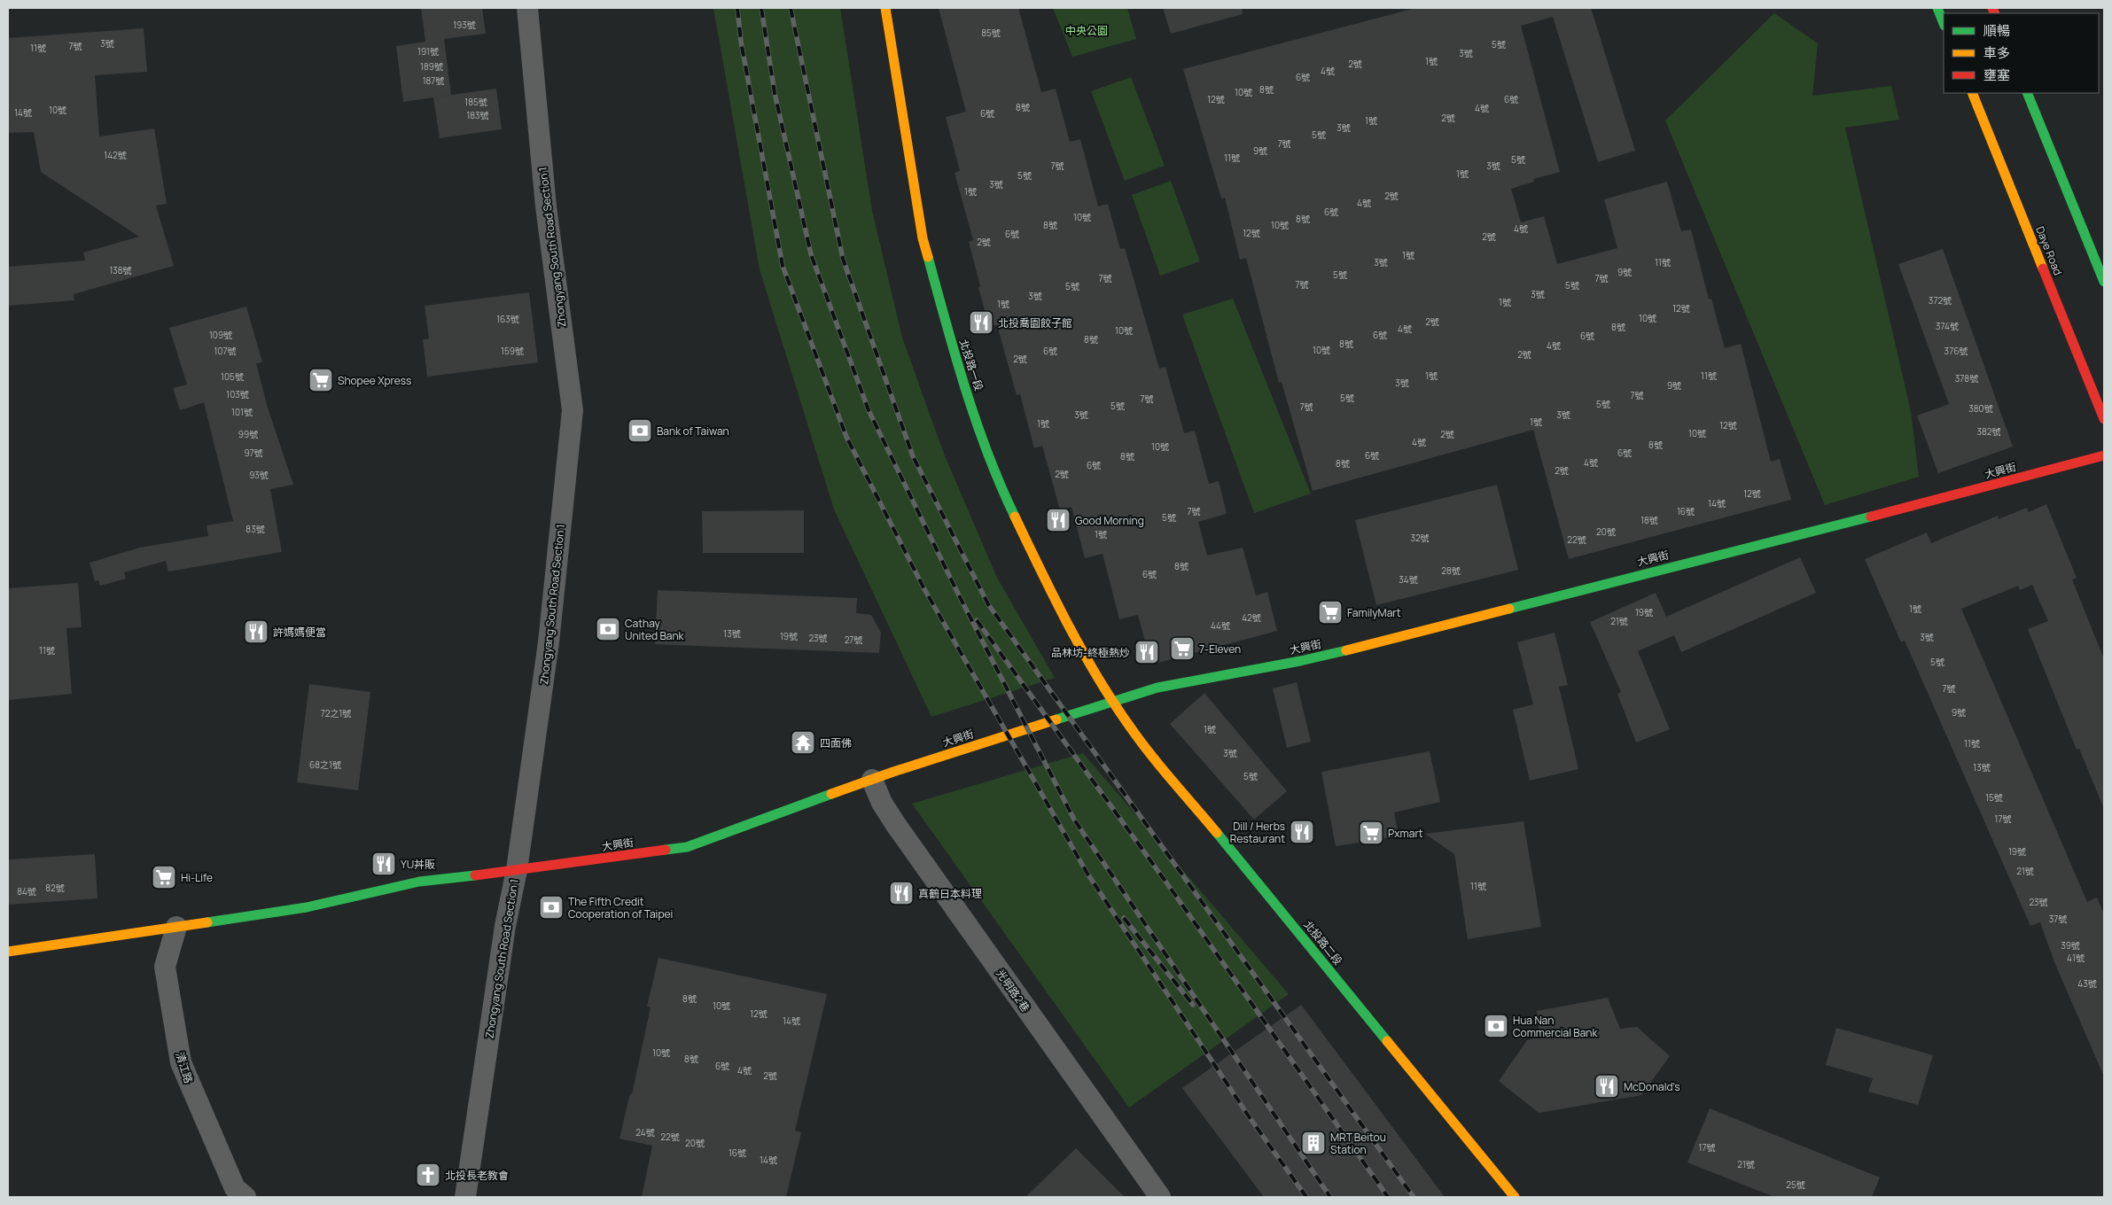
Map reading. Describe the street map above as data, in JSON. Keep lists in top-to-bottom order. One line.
{"streets":{"street":["Zhongyang South Road Section 1","Daye Road","北投路一段","大興街","北投路二段","光明路2巷","清江路"]},"crossings":[["Zhongyang South Road Section 1","大興街"],["北投路一段","大興街"],["北投路一段","北投路二段"],["大興街","北投路二段"],["大興街","光明路2巷"],["大興街","清江路"]],"parks":["中央公園"],"places":{"restaurant":["北投喬園餃子館","Good Morning","許媽媽便當","品林坊-終極熱炒","Dill / Herbs Restaurant","YU丼販","真鶴日本料理","McDonald's"],"supermarket":["Shopee Xpress","FamilyMart","7-Eleven","Pxmart","Hi-Life"],"bank":["Bank of Taiwan","Cathay United Bank","The Fifth Credit Cooperation of Taipei","Hua Nan Commercial Bank"],"temple":["四面佛"],"building":["MRT Beitou Station"],"church":["北投長老教會"]},"house_numbers":["193號","85號","3號","5號","7號","11號","191號","3號","1號","2號","189號","4號","6號","187號","8號","10號","12號","6號","185號","8號","4號","10號","14號","6號","183號","2號","1號","3號","5號","7號","9號","142號","11號","5號","7號","3號","1號","5號","3號","1號","2號","4號","6號","10號","8號","8號","10號","4號","12號","6號","2號","2號","1號","3號","11號","138號","9號","5號","7號","7號","7號","5號","5號","3號","3號","372號","1號","1號","12號","10號","163號","2號","374號","8號","4號","10號","109號","6號","6號","8號","8號","4號","10號","107號","159號","6號","376號","2號","2號","1號","11號","105號","378號","3號","9號","103號","7號","5號","7號","5號","5號","7號","380號","101號","3號","3號","1號","1號","12號","382號","10號","99號","2號","4號","8號","10號","97號","6號","6號","8號","4號","8號","6號","2號","2號","93號","12號","14號","7號","16號","5號","18號","83號","20號","1號","32號","22號","8號","28號","6號","34號","1號","19號","42號","21號","44號","13號","19號","3號","23號","27號","11號","5號","7號","9號","72之1號","1號","11號","3號","68之1號","13號","5號","15號","17號","19號","21號","11號","82號","84號","23號","37號","39號","41號","43號","8號","10號","12號","14號","10號","8號","6號","4號","2號","24號","22號","20號","17號","16號","14號","21號","25號"],"legend":["順暢","車多","壅塞"]}
